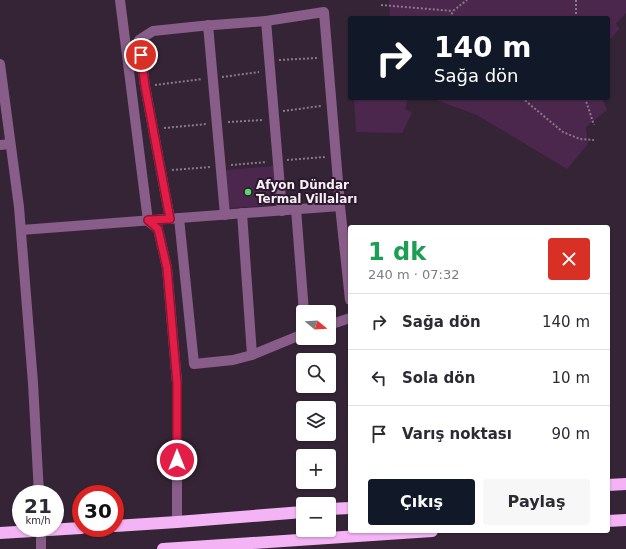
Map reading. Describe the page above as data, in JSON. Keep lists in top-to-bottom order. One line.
{"places":["Afyon Dündar Termal Villaları"],"north":"right","page":{"turn":["140 m","Sağa dön"],"heading":["1 dk","240 m · 07:32"],"list":[{"name":"Sağa dön","value":"140 m"},{"name":"Sola dön","value":"10 m"},{"name":"Varış noktası","value":"90 m"}],"map_buttons":["+","−"],"buttons":["Çıkış","Paylaş"],"speed":"21 km/h","limit":"30"}}
